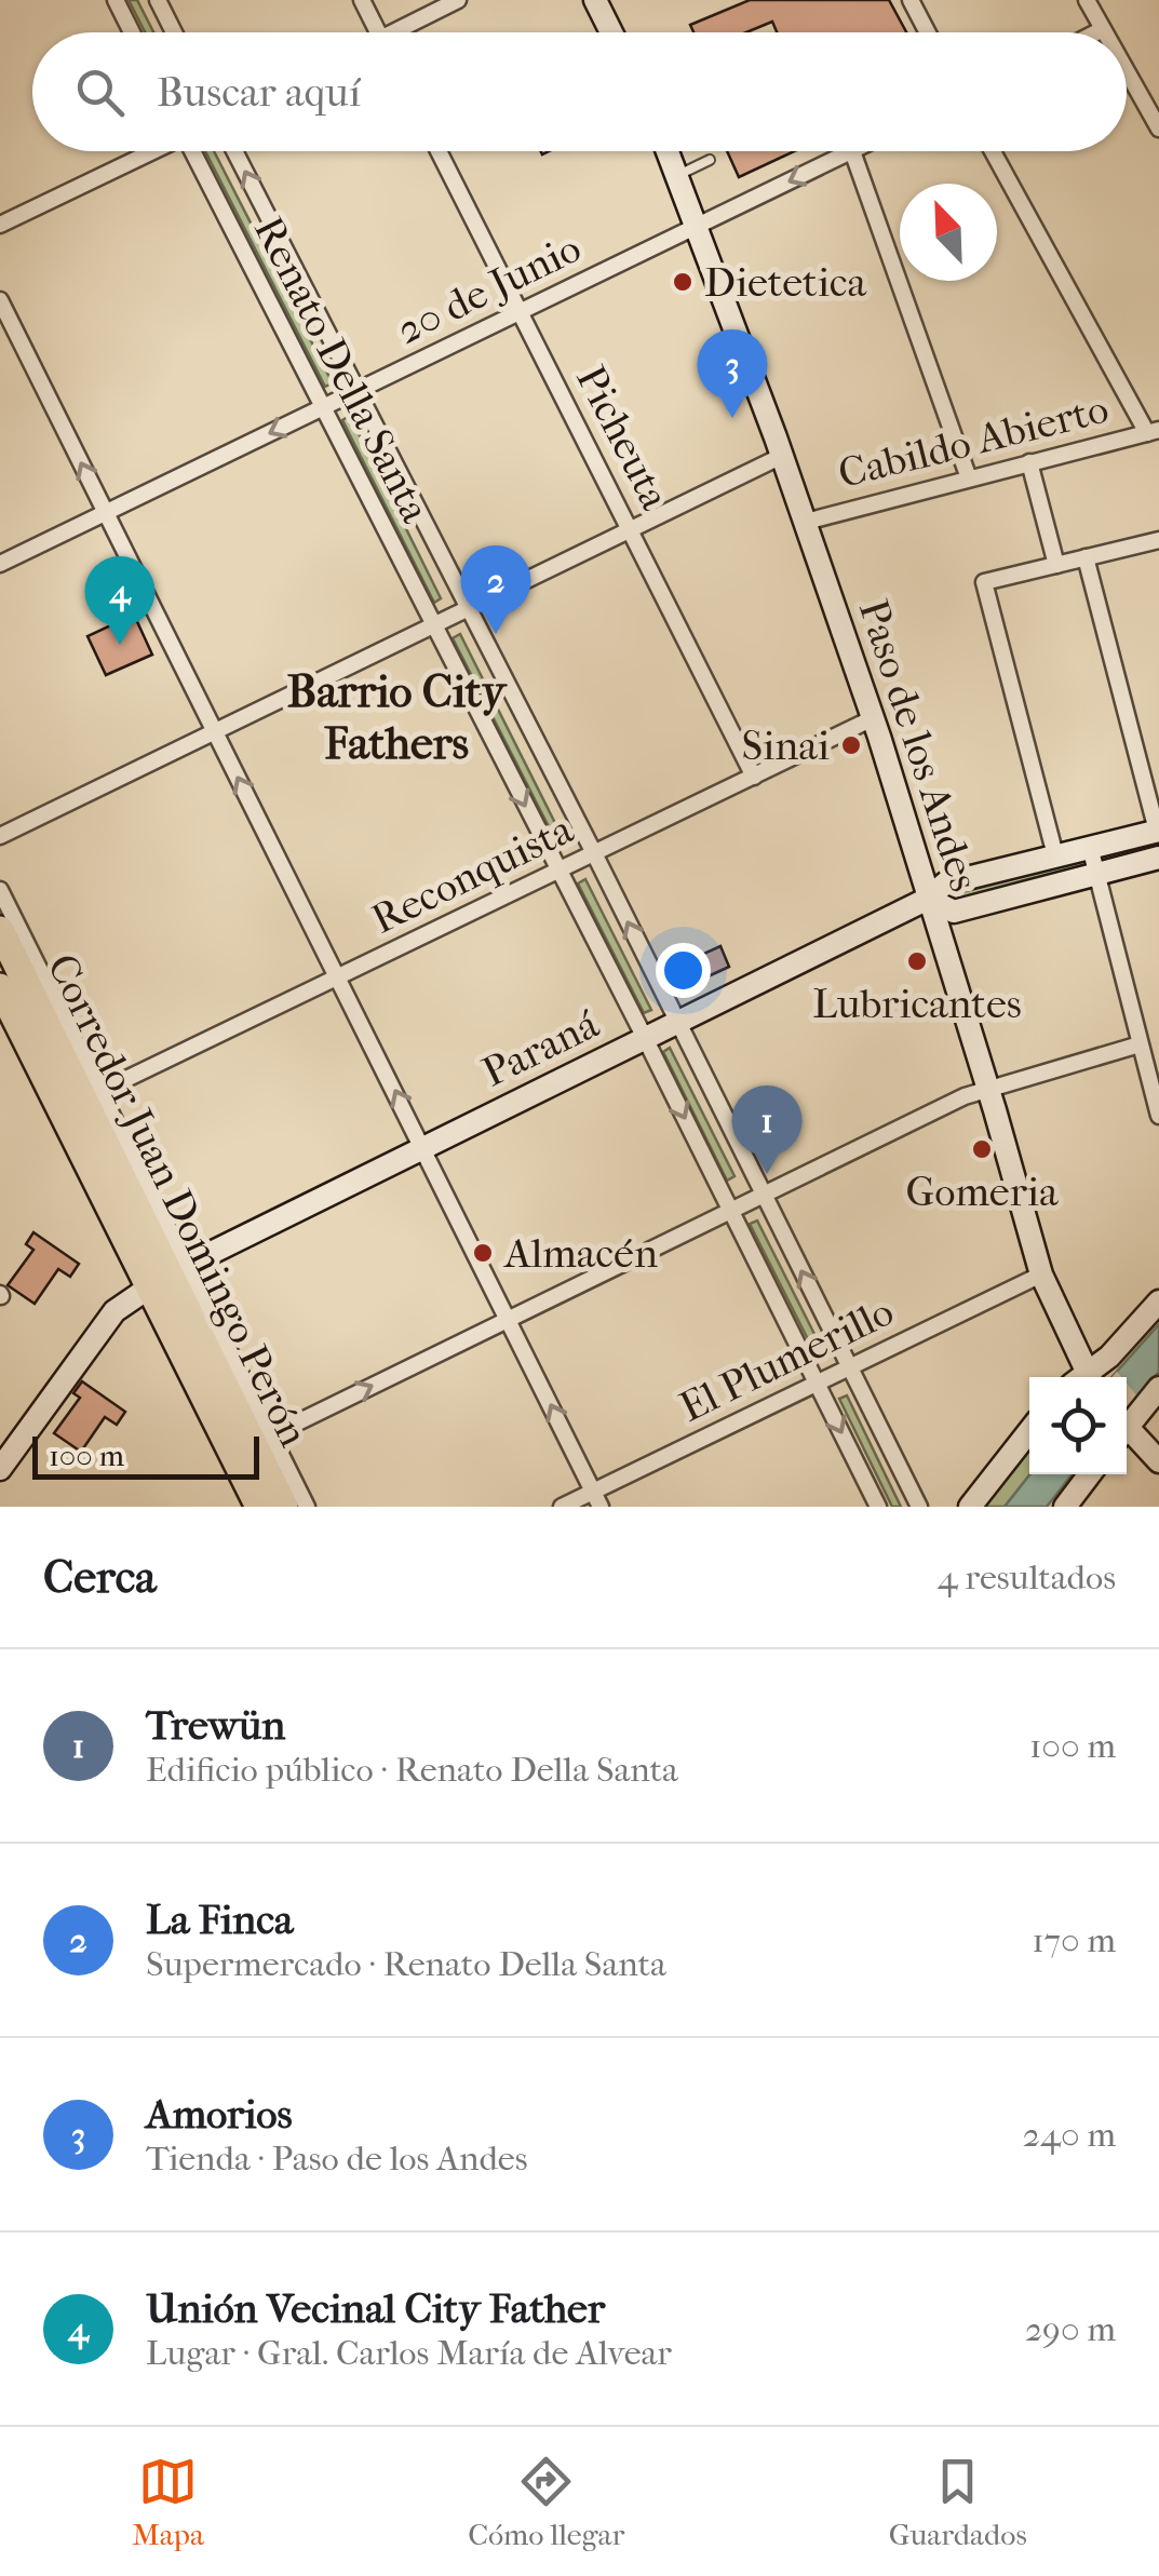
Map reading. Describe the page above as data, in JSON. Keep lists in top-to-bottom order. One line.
{"streets":{"highway":["Corredor Juan Domingo Perón"],"street":["20 de Junio","Renato Della Santa","Picheuta","Cabildo Abierto","Paso de los Andes","Reconquista","Paraná","El Plumerillo"]},"crossings":[["20 de Junio","Renato Della Santa"],["20 de Junio","Picheuta"],["20 de Junio","Paso de los Andes"],["Renato Della Santa","Cabildo Abierto"],["Renato Della Santa","Reconquista"],["Renato Della Santa","Paraná"],["Renato Della Santa","El Plumerillo"],["Picheuta","Cabildo Abierto"],["Picheuta","Reconquista"],["Cabildo Abierto","Paso de los Andes"],["Paso de los Andes","Reconquista"],["Paso de los Andes","Paraná"],["Paso de los Andes","El Plumerillo"],["Paraná","Corredor Juan Domingo Perón"]],"one_way":["20 de Junio"],"districts":["Barrio City Fathers"],"places":["Dietetica","Sinai","Lubricantes","Gomeria","Almacén"],"scale_bar":"100 m","north":"top left","page":{"search":"Buscar aquí","pins":["3","2","4","1"],"scale":"100 m","heading":["Cerca","4 resultados"],"list":[{"mark":"1","name":"Trewün","note":"Edificio público · Renato Della Santa","value":"100 m"},{"mark":"2","name":"La Finca","note":"Supermercado · Renato Della Santa","value":"170 m"},{"mark":"3","name":"Amorios","note":"Tienda · Paso de los Andes","value":"240 m"},{"mark":"4","name":"Unión Vecinal City Father","note":"Lugar · Gral. Carlos María de Alvear","value":"290 m"}],"nav":["Mapa","Cómo llegar","Guardados"]}}
